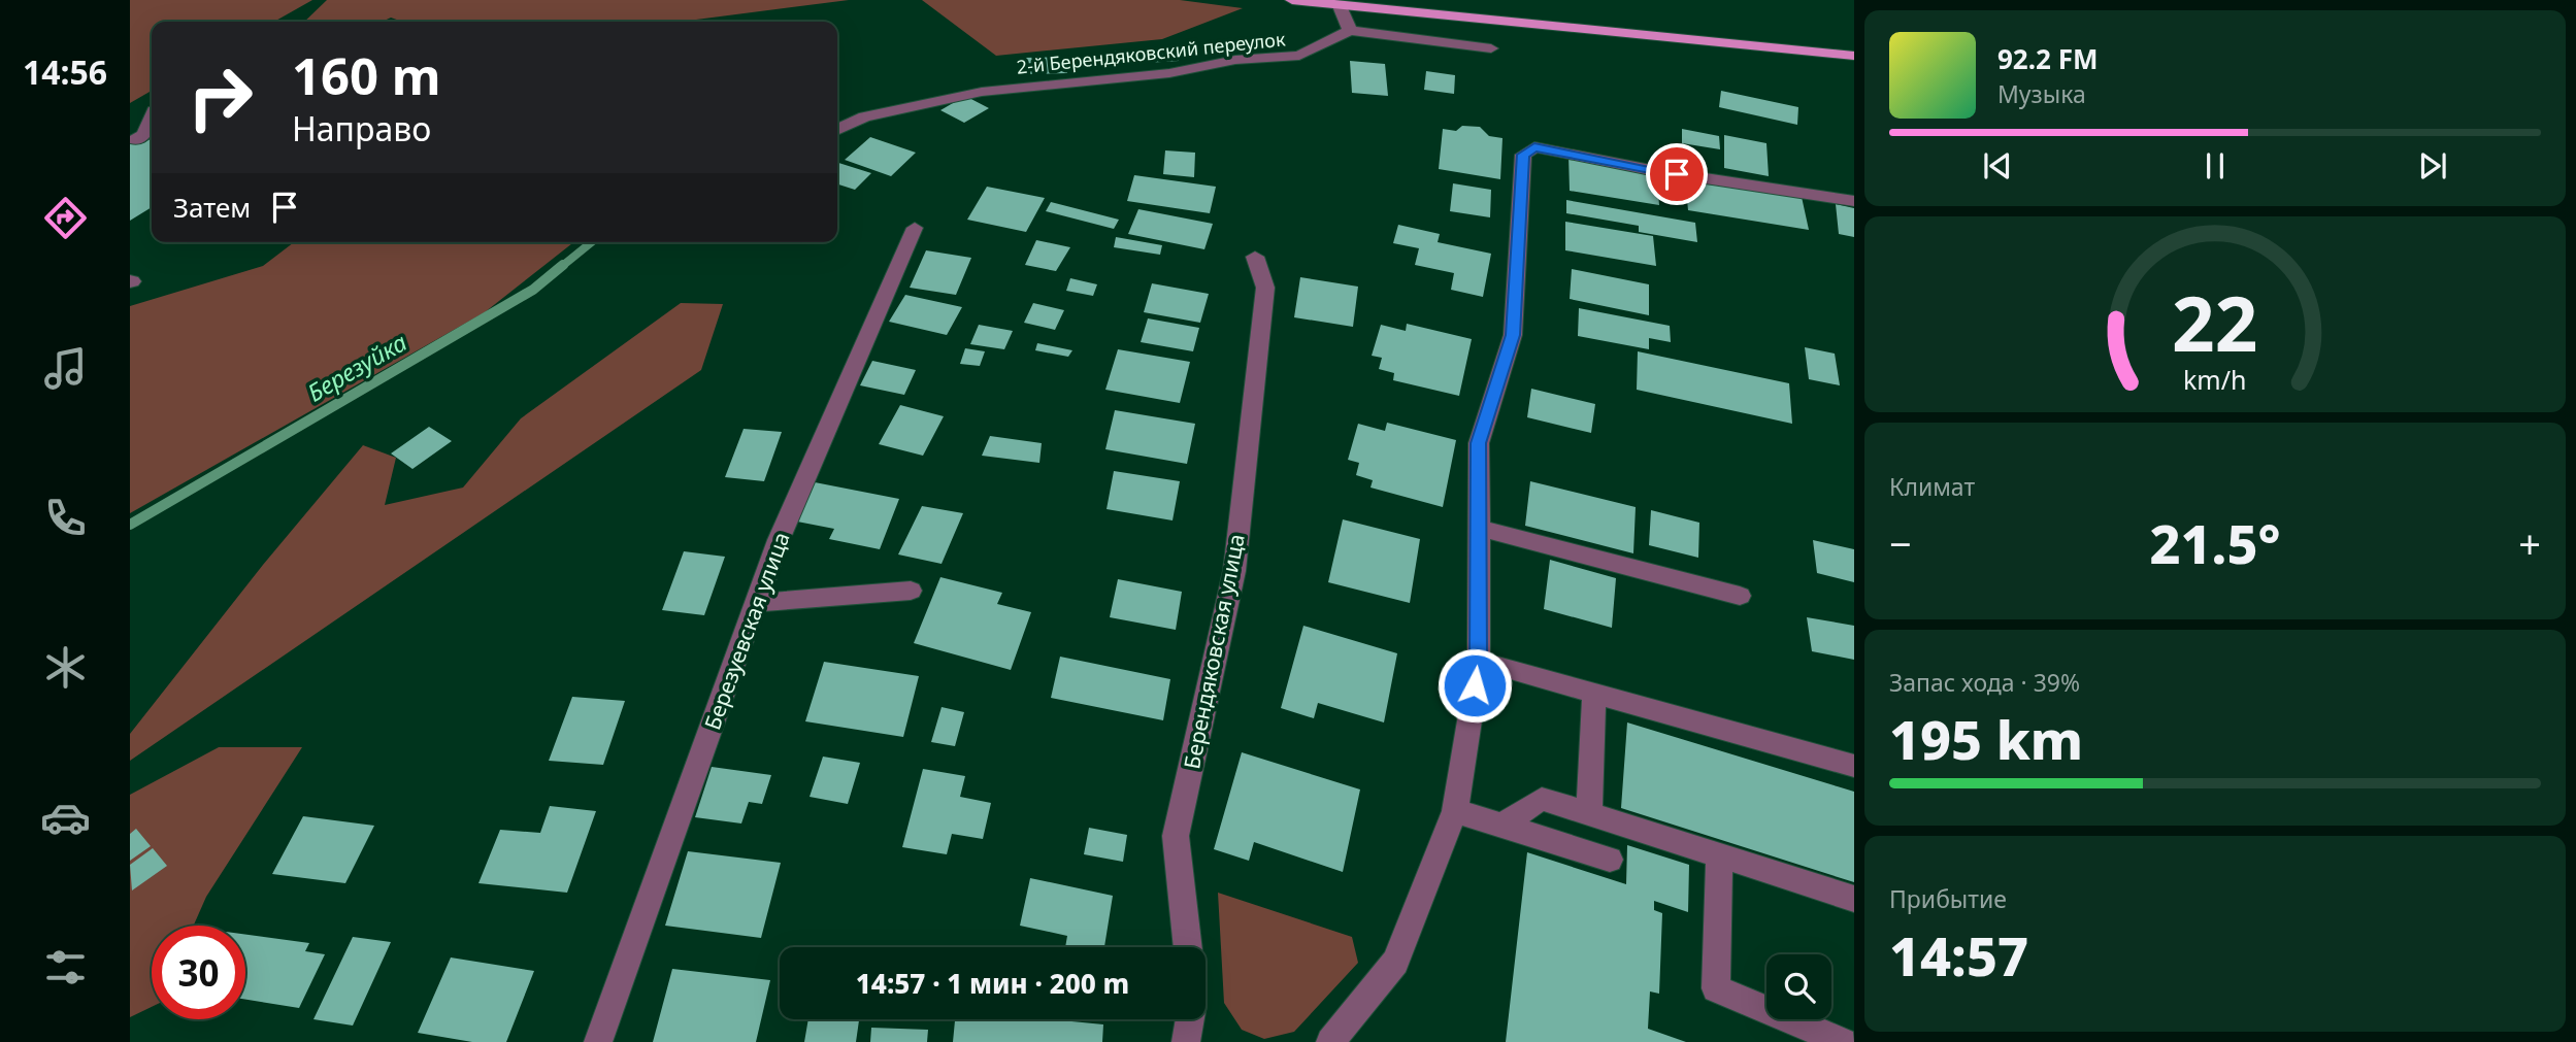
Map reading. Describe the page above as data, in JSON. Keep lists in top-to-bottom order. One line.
{"streets":{"street":["2-й Берендяковский переулок","Березуевская улица","Берендяковская улица"]},"water":["Березуйка"],"page":{"tabs":"14:56","turn":["160 m","Направо"],"song":["92.2 FM","Музыка"],"then":"Затем","tile":["Климат",["Запас хода · 39%","195 km"],["Прибытие","14:57"]],"heat":["−","21.5°","+"],"limit":"30","trip":"14:57 · 1 мин · 200 m","gauge":["22","km/h"]}}
